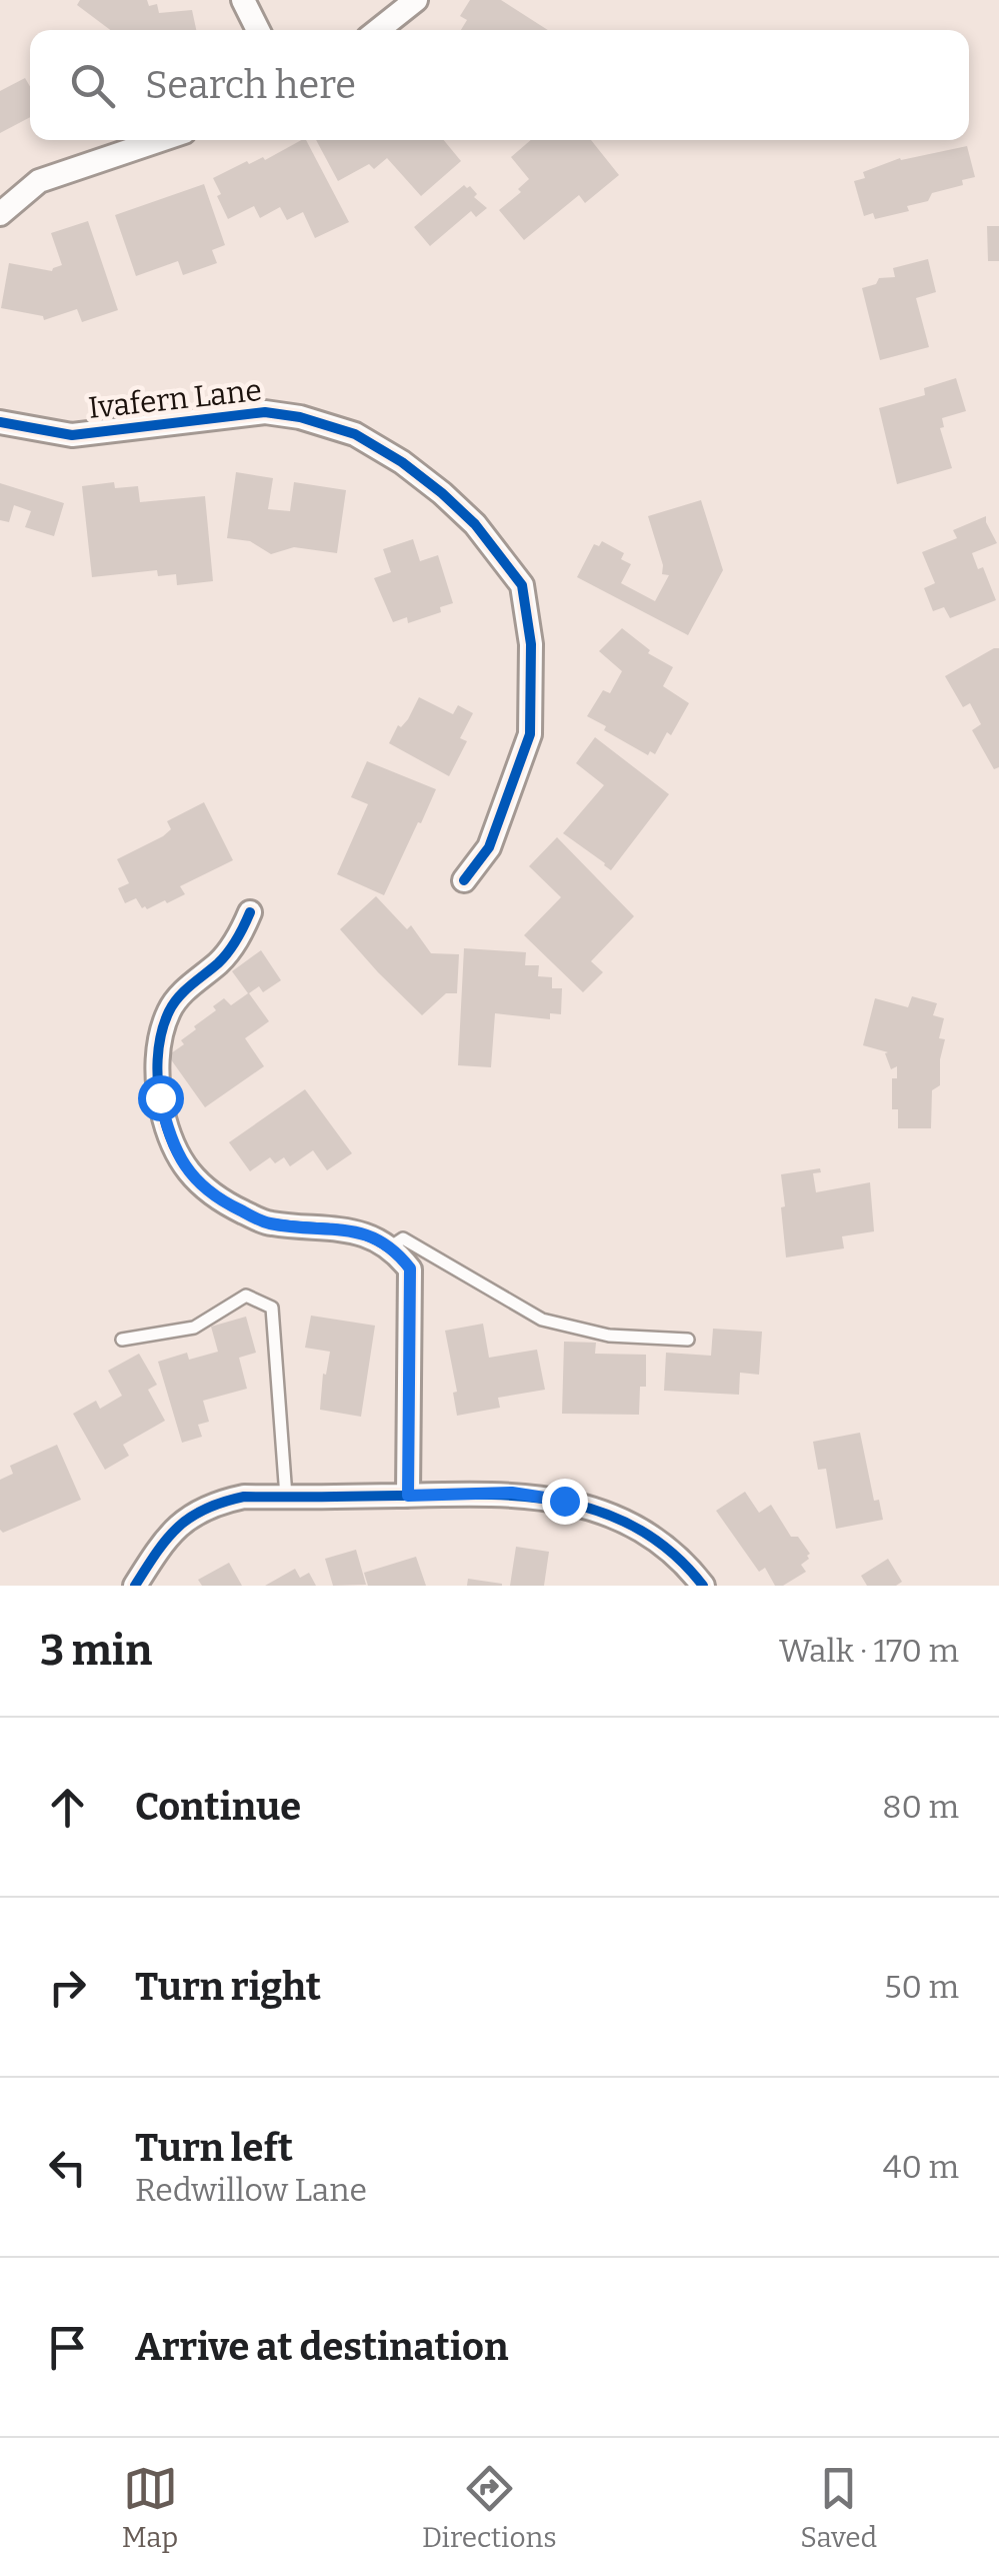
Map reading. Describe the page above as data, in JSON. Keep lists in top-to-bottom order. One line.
{"streets":{"street":["Ivafern Lane"]},"page":{"search":"Search here","heading":["3 min","Walk · 170 m"],"list":[["Continue","80 m"],["Turn right","50 m"],["Turn left","Redwillow Lane","40 m"],"Arrive at destination"],"nav":["Map","Directions","Saved"]}}
